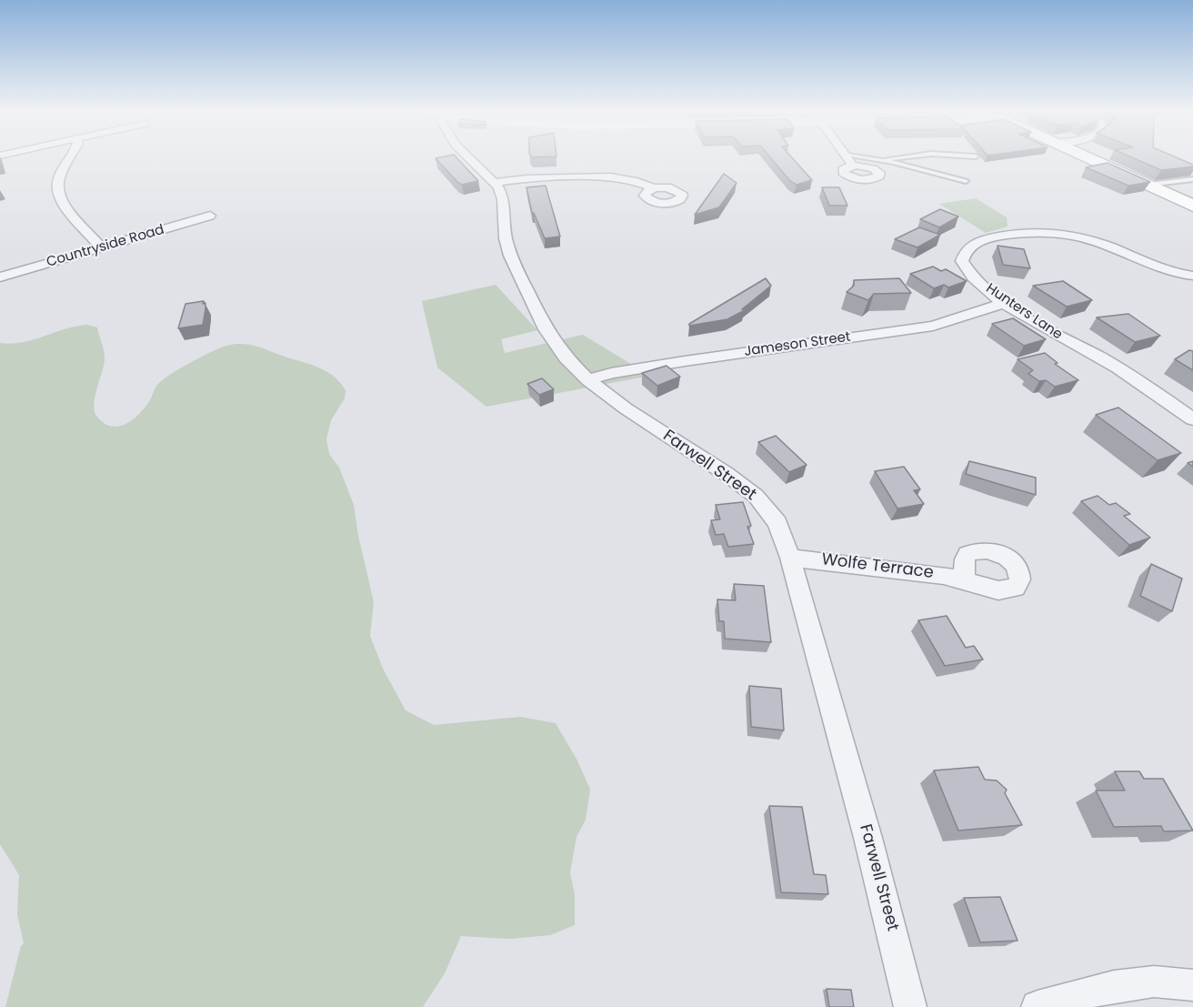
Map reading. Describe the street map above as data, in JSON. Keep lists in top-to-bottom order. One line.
{"streets":{"street":["Countryside Road","Hunters Lane","Jameson Street","Farwell Street","Wolfe Terrace"]},"crossings":[["Hunters Lane","Jameson Street"],["Jameson Street","Farwell Street"],["Farwell Street","Wolfe Terrace"]]}
